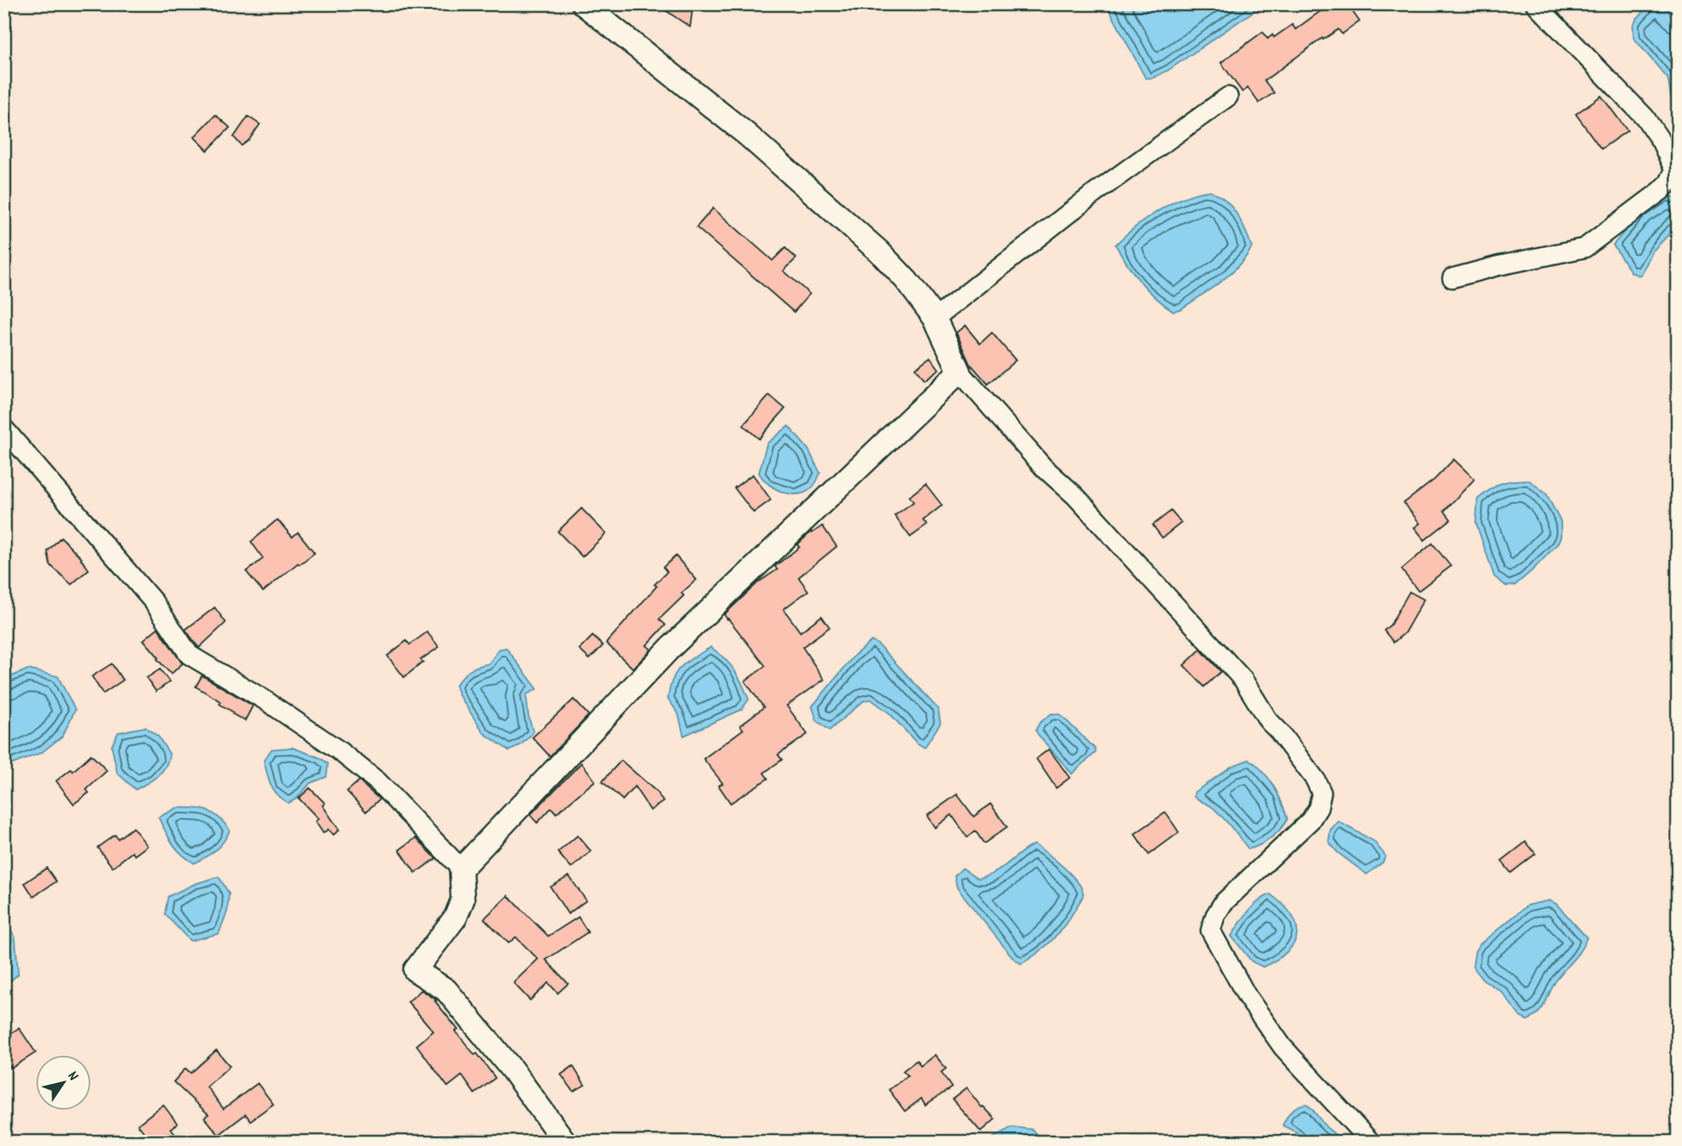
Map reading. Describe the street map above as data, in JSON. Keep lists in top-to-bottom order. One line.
{"north":"top right"}
